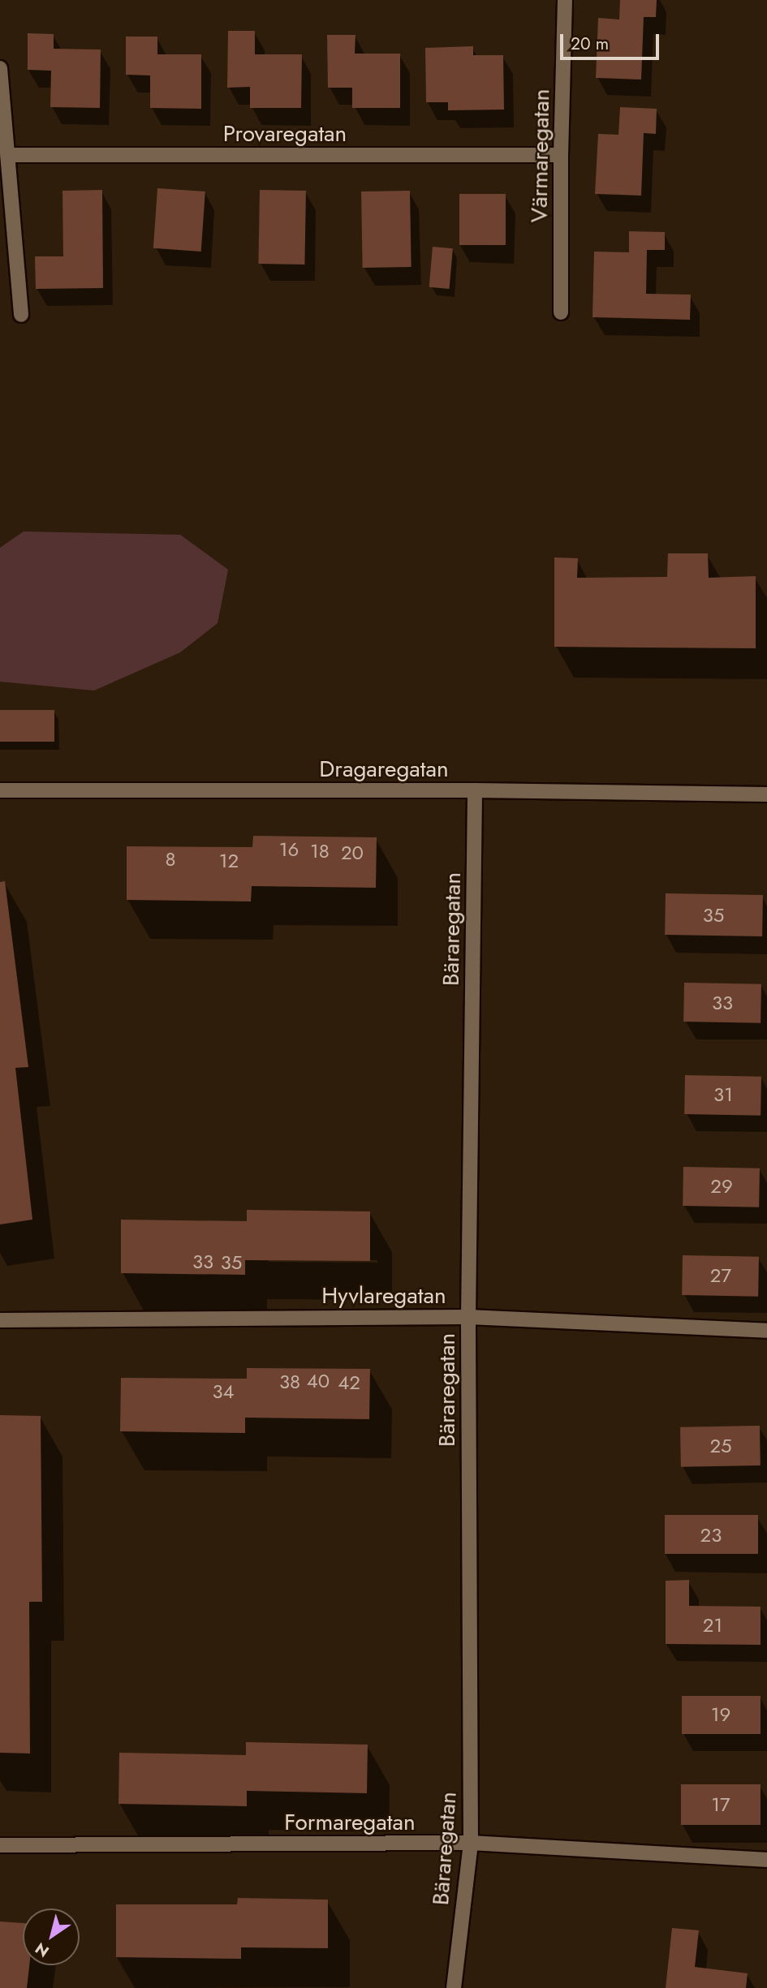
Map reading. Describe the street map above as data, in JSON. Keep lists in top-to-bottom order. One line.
{"streets":{"street":["Provaregatan","Värmaregatan","Dragaregatan","Bäraregatan","Hyvlaregatan","Formaregatan"]},"crossings":[["Provaregatan","Värmaregatan"],["Dragaregatan","Bäraregatan"],["Bäraregatan","Hyvlaregatan"],["Bäraregatan","Formaregatan"]],"house_numbers":["16","18","20","8","12","35","33","31","29","33","35","27","40","38","42","34","25","23","21","19","17"],"scale_bar":"20 m","north":"bottom left"}
